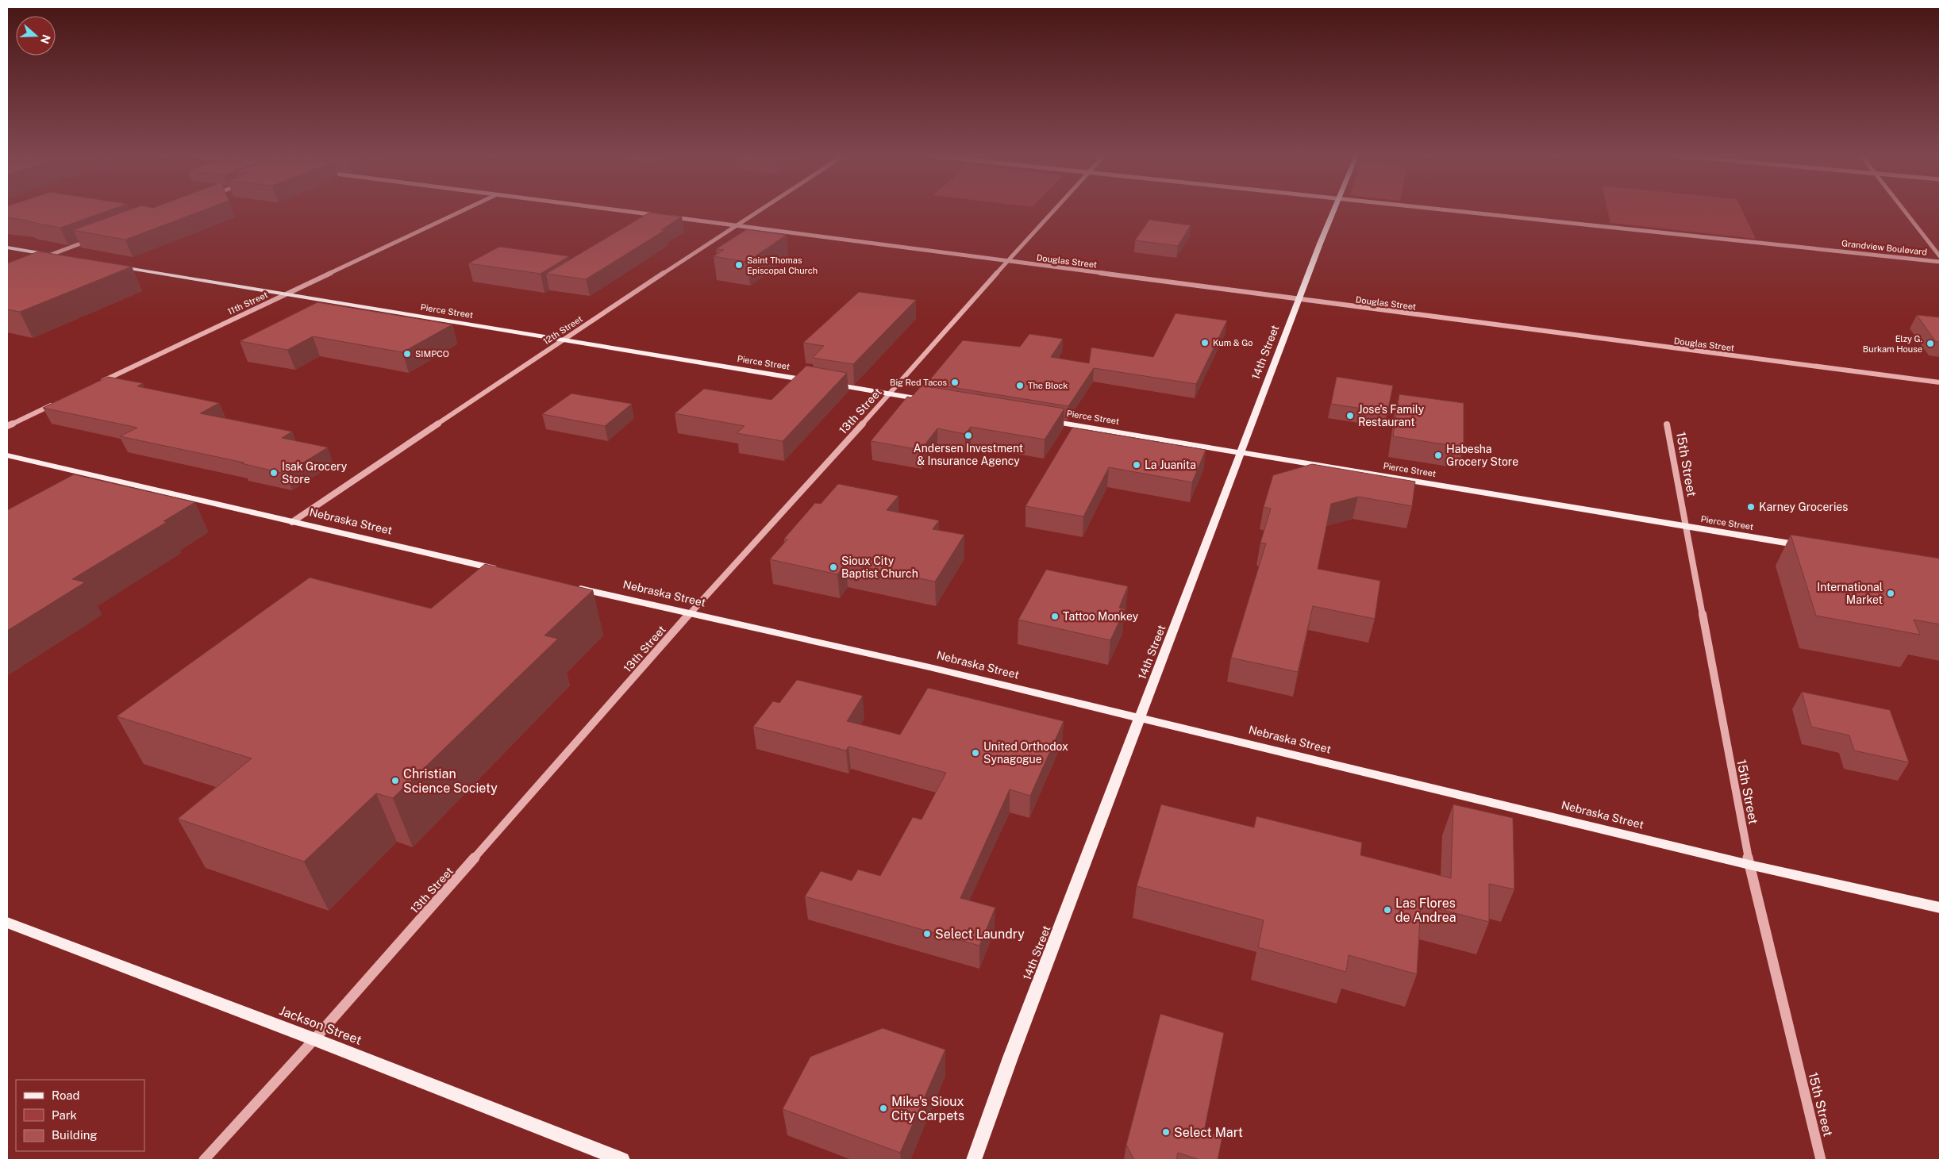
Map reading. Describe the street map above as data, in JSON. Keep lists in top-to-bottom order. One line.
{"streets":{"main road":["Pierce Street","14th Street","Nebraska Street","Jackson Street"],"street":["Grandview Boulevard","Douglas Street","11th Street","12th Street","13th Street","15th Street"]},"crossings":[["Douglas Street","12th Street"],["Douglas Street","14th Street"],["Douglas Street","13th Street"],["11th Street","Pierce Street"],["Pierce Street","12th Street"],["Pierce Street","14th Street"],["Pierce Street","15th Street"],["12th Street","Nebraska Street"],["14th Street","Nebraska Street"],["13th Street","Nebraska Street"],["13th Street","Jackson Street"],["15th Street","Nebraska Street"]],"places":["Saint Thomas Episcopal Church","Kum & Go","Elzy G. Burkam House","SIMPCO","Big Red Tacos","The Block","Jose's Family Restaurant","Andersen Investment & Insurance Agency","Habesha Grocery Store","La Juanita","Isak Grocery Store","Karney Groceries","Sioux City Baptist Church","International Market","Tattoo Monkey","United Orthodox Synagogue","Christian Science Society","Las Flores de Andrea","Select Laundry","Mike's Sioux City Carpets","Select Mart"],"legend":["Road","Park","Building"],"north":"right"}
